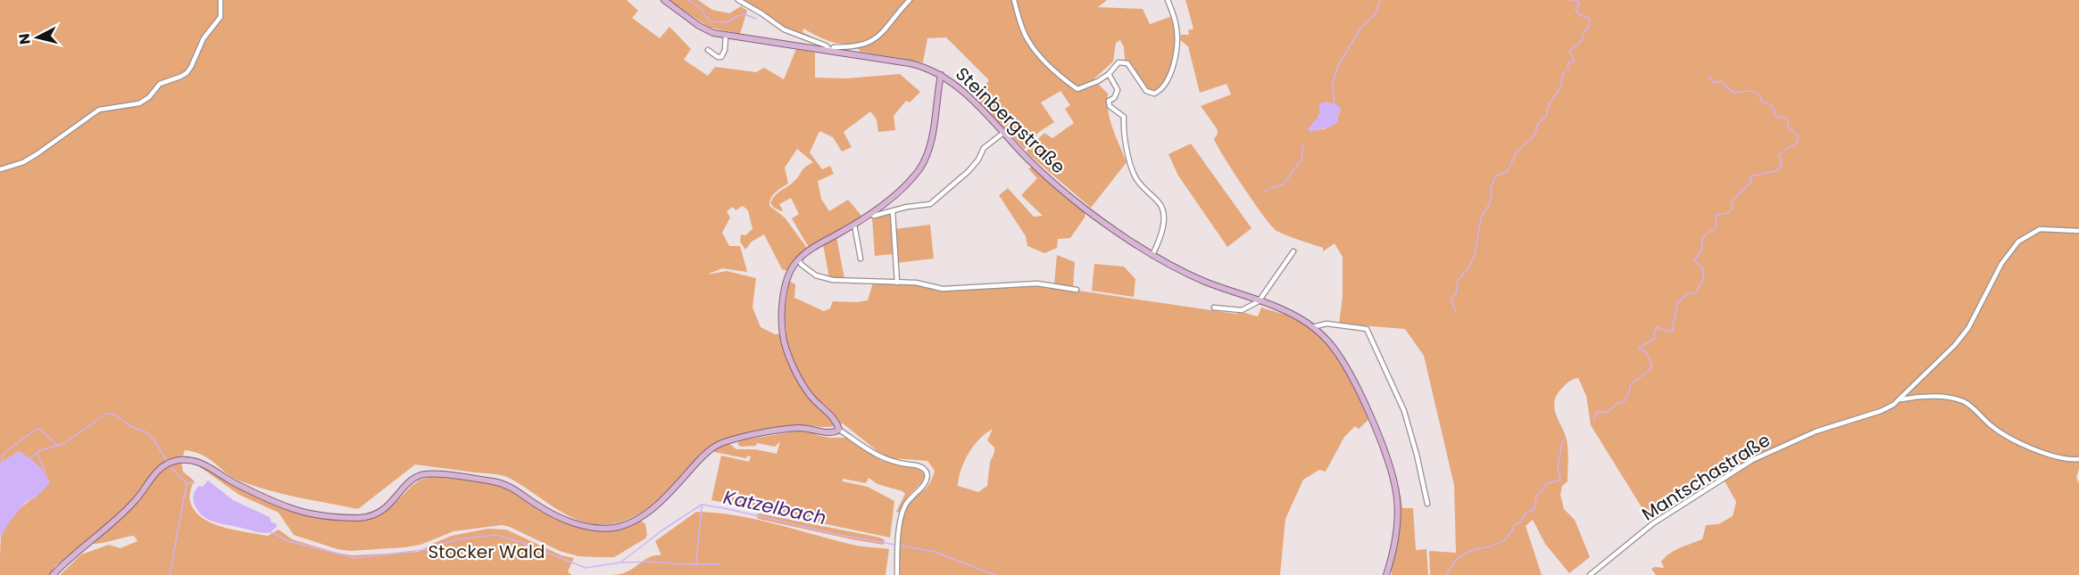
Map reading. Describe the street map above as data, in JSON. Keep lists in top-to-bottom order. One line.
{"streets":{"main road":["Steinbergstraße"],"street":["Mantschastraße"]},"water":["Katzelbach"],"parks":["Stocker Wald"],"north":"left"}
